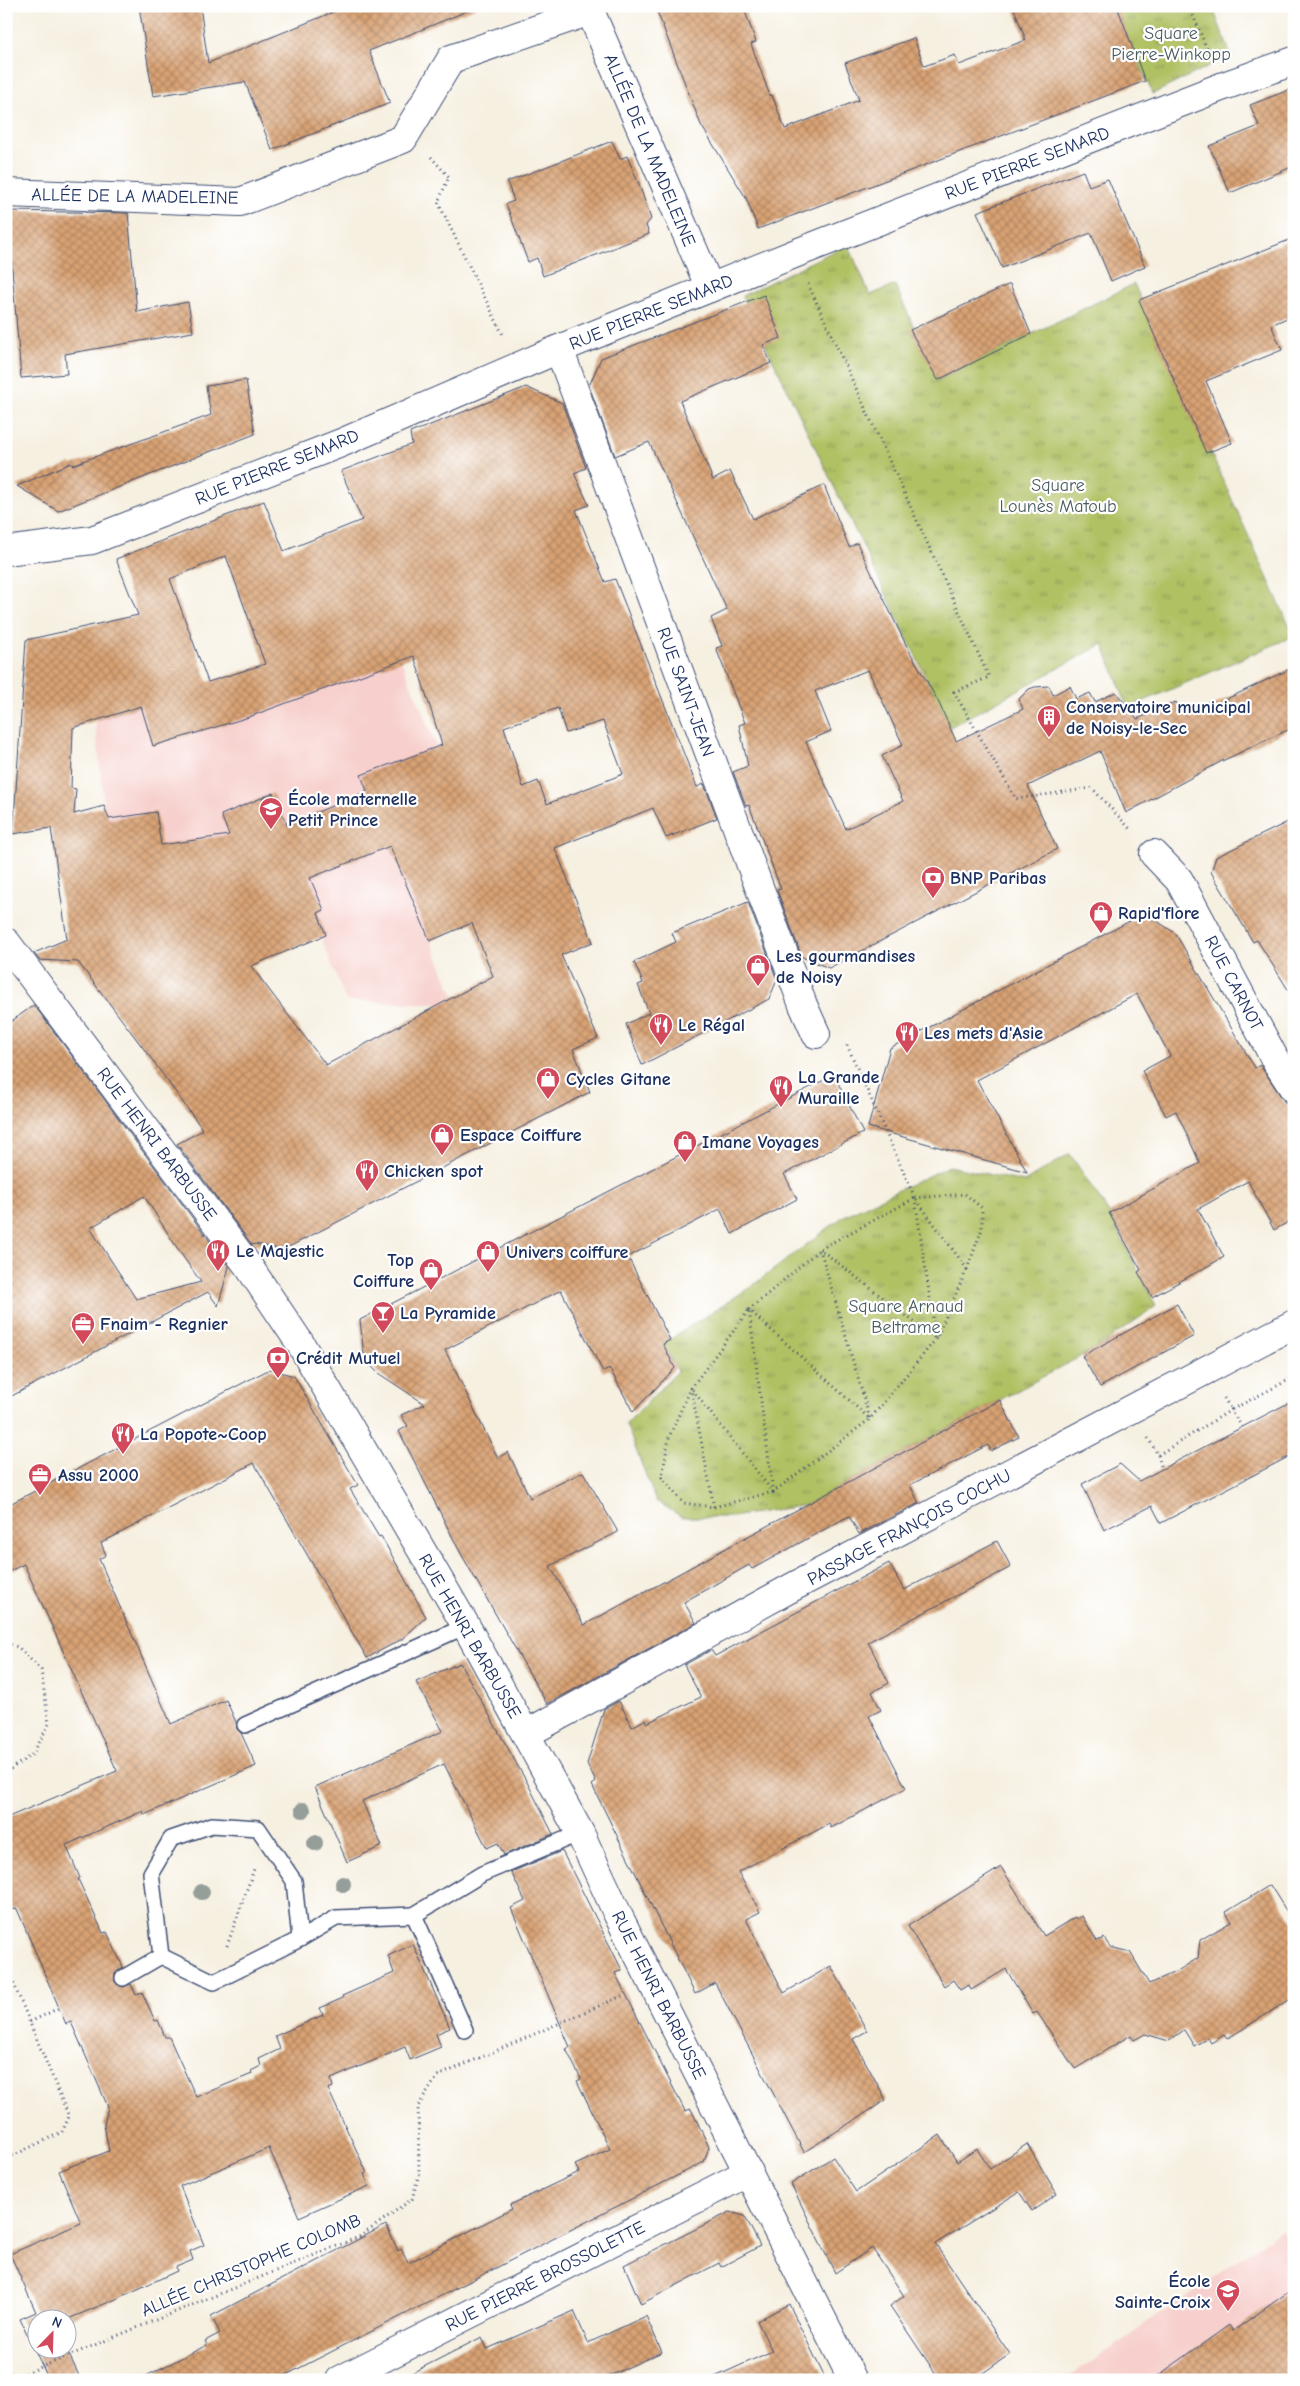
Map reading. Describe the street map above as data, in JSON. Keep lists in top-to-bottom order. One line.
{"streets":{"street":["ALLÉE DE LA MADELEINE","RUE PIERRE SEMARD","RUE SAINT-JEAN","RUE CARNOT","RUE HENRI BARBUSSE","PASSAGE FRANÇOIS COCHU","RUE PIERRE BROSSOLETTE"],"path":["ALLÉE CHRISTOPHE COLOMB"]},"crossings":[["ALLÉE DE LA MADELEINE","RUE PIERRE SEMARD"],["RUE PIERRE SEMARD","RUE SAINT-JEAN"],["RUE HENRI BARBUSSE","PASSAGE FRANÇOIS COCHU"],["RUE HENRI BARBUSSE","ALLÉE CHRISTOPHE COLOMB"],["RUE HENRI BARBUSSE","RUE PIERRE BROSSOLETTE"]],"parks":["Square Pierre-Winkopp","Square Lounès Matoub","Square Arnaud Beltrame"],"places":{"building":["Conservatoire municipal de Noisy-le-Sec"],"school or university":["École maternelle Petit Prince","École Sainte-Croix"],"bank":["BNP Paribas","Crédit Mutuel"],"shop":["Rapid'flore","Les gourmandises de Noisy","Cycles Gitane","Espace Coiffure","Imane Voyages","Univers coiffure","Top Coiffure"],"restaurant":["Le Régal","Les mets d'Asie","La Grande Muraille","Chicken spot","Le Majestic","La Popote~Coop"],"bar":["La Pyramide"],"office":["Fnaim - Regnier","Assu 2000"]},"north":"top right"}
